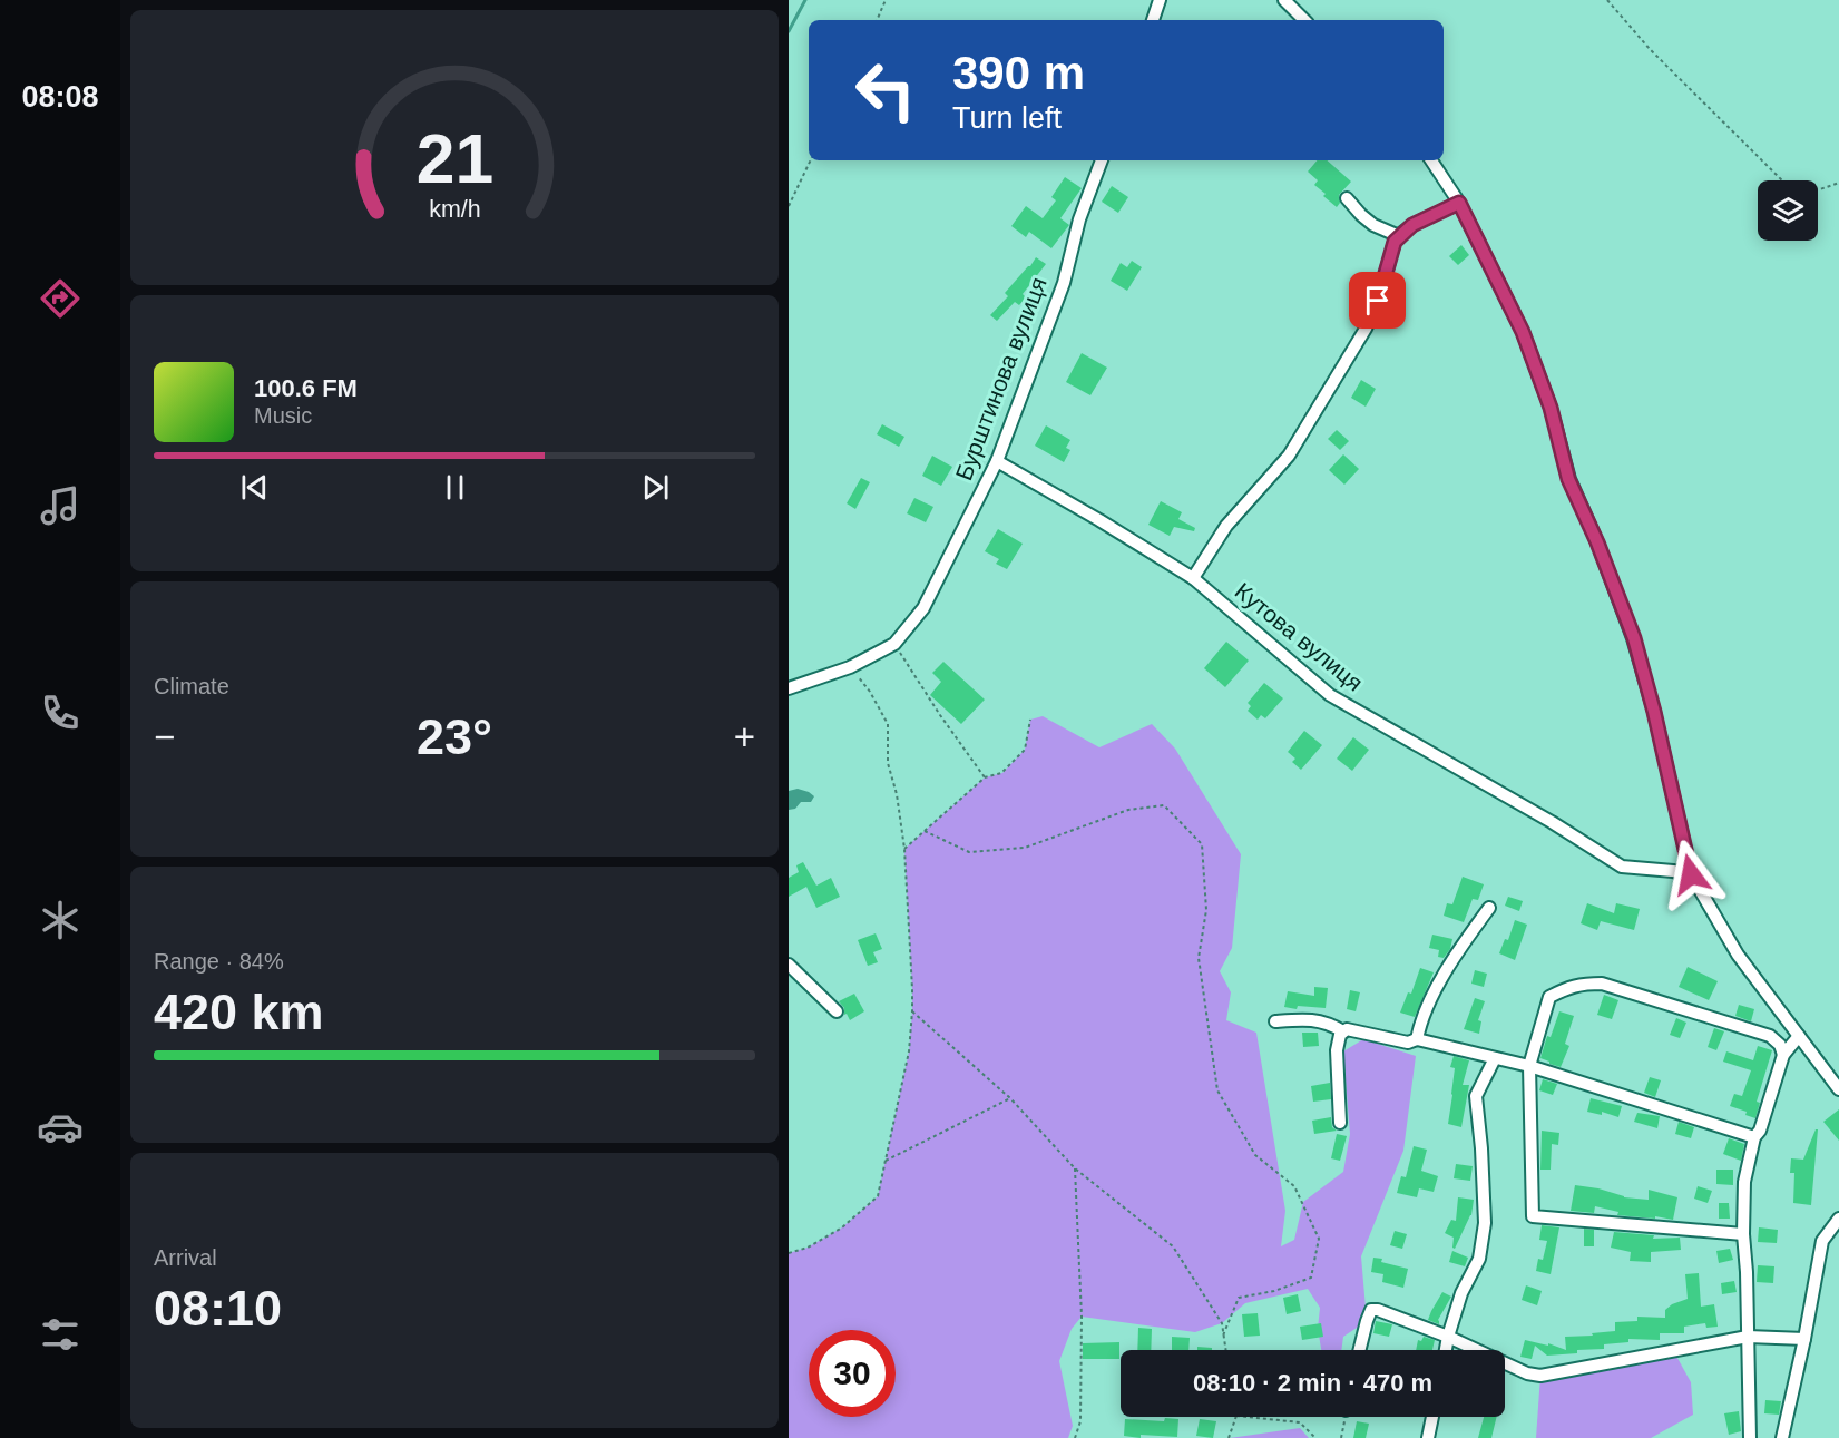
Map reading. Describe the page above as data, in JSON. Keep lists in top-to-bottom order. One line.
{"streets":{"street":["Бурштинова вулиця","Кутова вулиця"]},"crossings":[["Бурштинова вулиця","Кутова вулиця"]],"page":{"tabs":"08:08","turn":["390 m","Turn left"],"song":["100.6 FM","Music"],"tile":["Climate",["Range · 84%","420 km"],["Arrival","08:10"]],"heat":["−","23°","+"],"limit":"30","trip":"08:10 · 2 min · 470 m","gauge":["21","km/h"]}}
